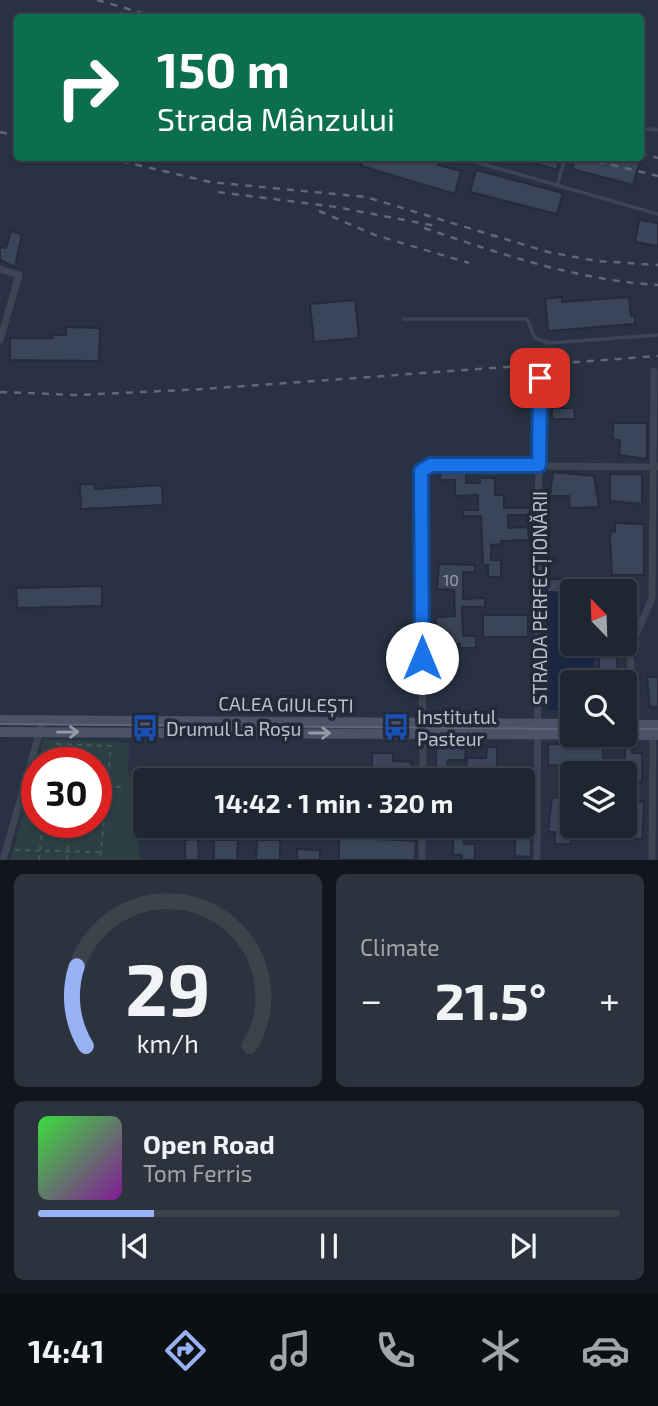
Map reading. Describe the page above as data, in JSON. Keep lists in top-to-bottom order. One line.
{"streets":{"main road":["CALEA GIULEȘTI"],"street":["STRADA PERFECȚIONĂRII"]},"crossings":[["STRADA PERFECȚIONĂRII","CALEA GIULEȘTI"]],"places":{"bus stop":["Institutul Pasteur","Drumul La Roșu"]},"house_numbers":["10"],"north":"top left","page":{"turn":["150 m","Strada Mânzului"],"limit":"30","trip":"14:42 · 1 min · 320 m","tile":"Climate","heat":["−","21.5°","+"],"song":["Open Road","Tom Ferris"],"tabs":"14:41","gauge":["29","km/h"]}}
